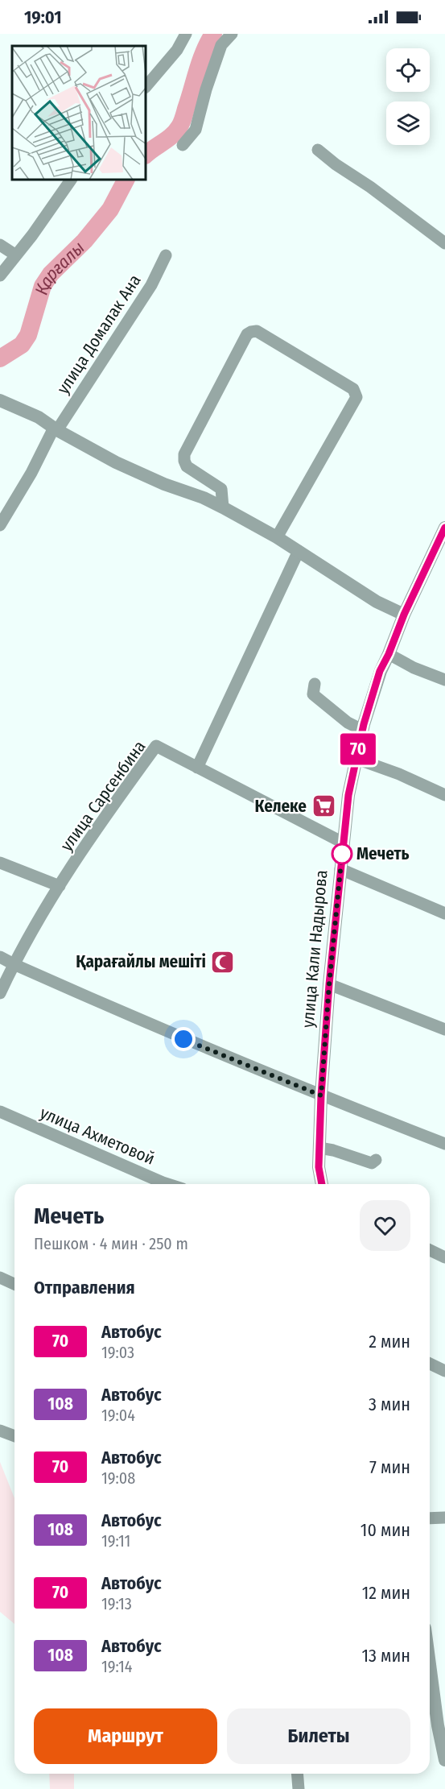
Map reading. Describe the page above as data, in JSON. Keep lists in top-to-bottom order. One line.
{"streets":{"street":["улица Домалак Ана","улица Сарсенбина","улица Кали Надырова","улица Ахметовой"]},"crossings":[["улица Сарсенбина","улица Кали Надырова"]],"water":["Қарғалы"],"places":{"supermarket":["Келеке"],"other":["Мечеть"],"mosque":["Қарағайлы мешіті"]},"lines":["bus line 70"],"page":{"status":"19:01","on_map":"70","heading":[["Мечеть","Пешком · 4 мин · 250 m"],"Отправления"],"list":[{"mark":"70","name":"Автобус","note":"19:03","value":"2 мин"},{"mark":"108","name":"Автобус","note":"19:04","value":"3 мин"},{"mark":"70","name":"Автобус","note":"19:08","value":"7 мин"},{"mark":"108","name":"Автобус","note":"19:11","value":"10 мин"},{"mark":"70","name":"Автобус","note":"19:13","value":"12 мин"},{"mark":"108","name":"Автобус","note":"19:14","value":"13 мин"}],"buttons":["Маршрут","Билеты"]}}
